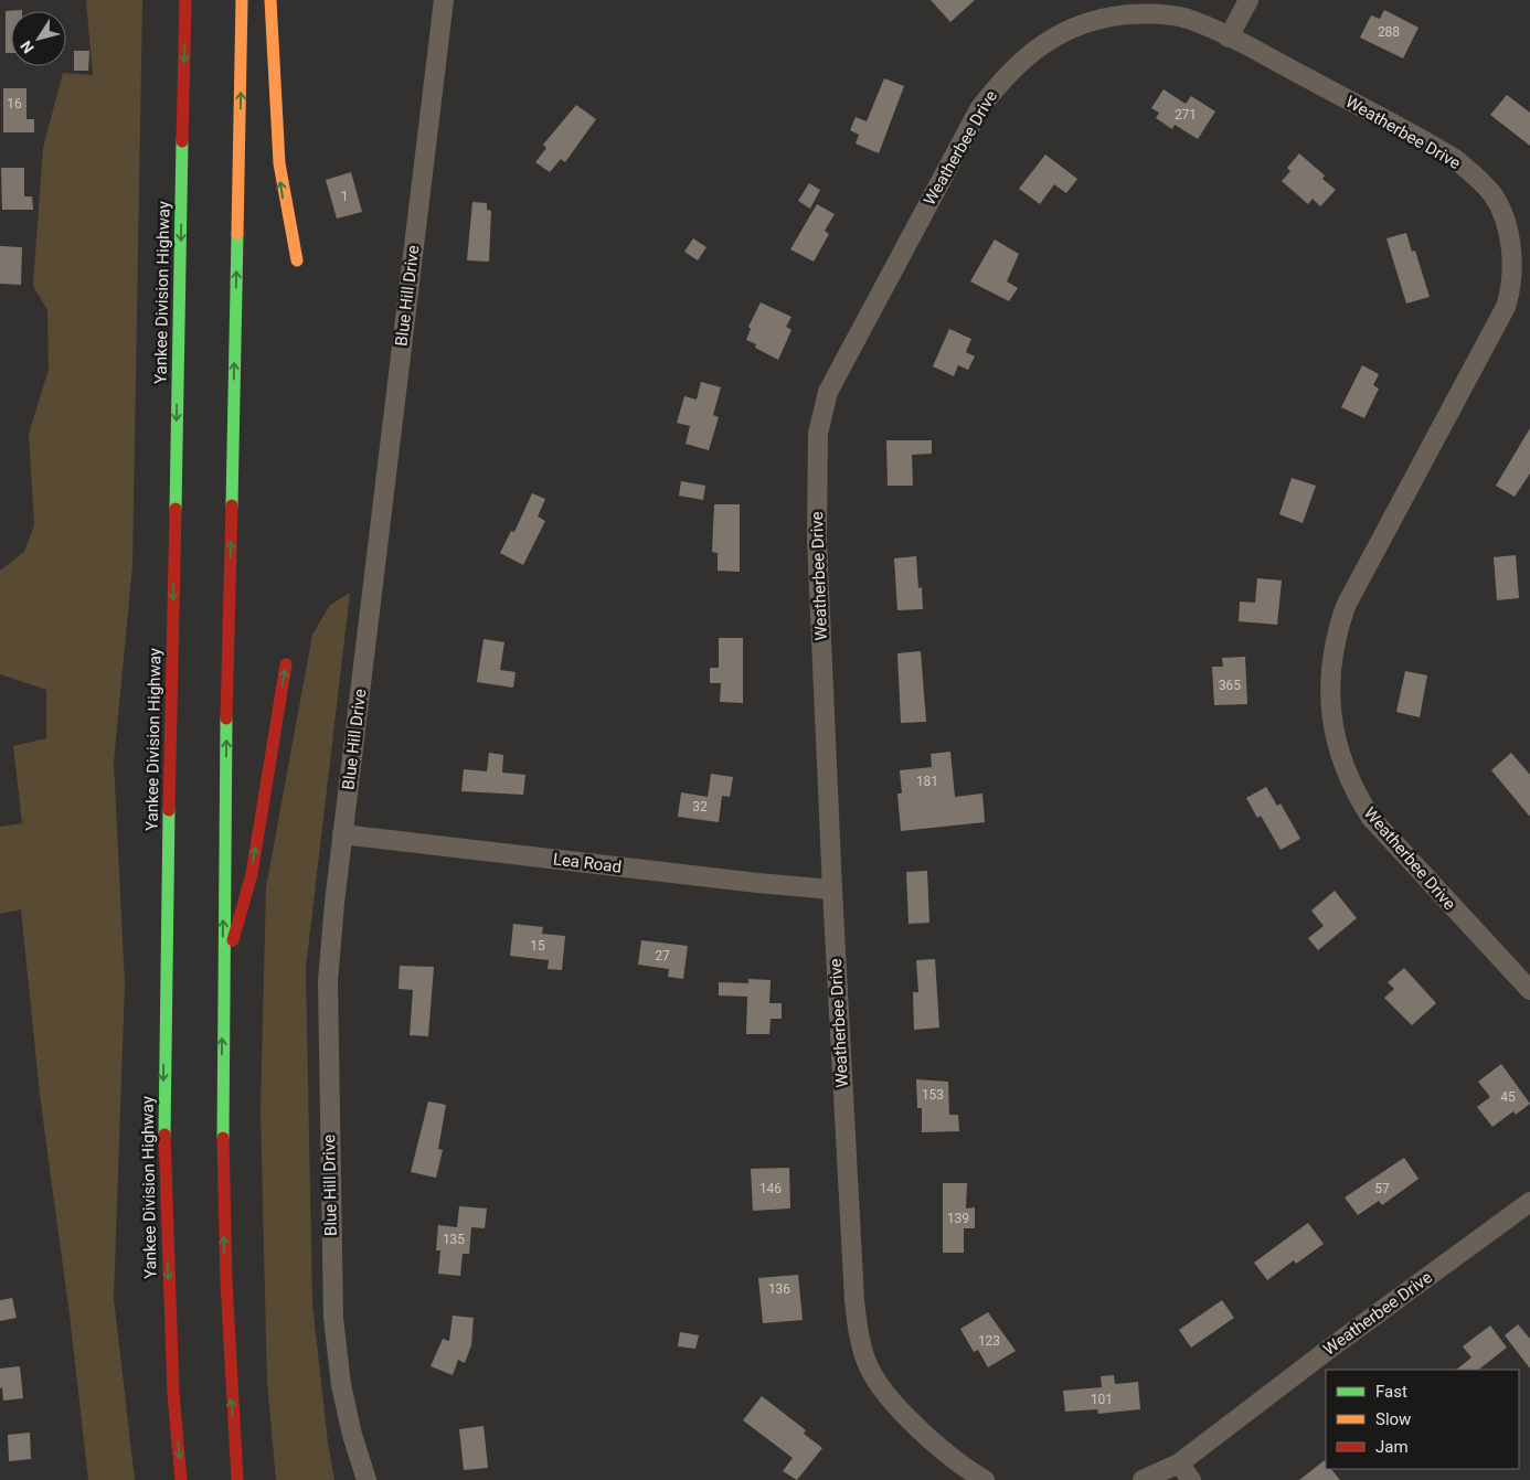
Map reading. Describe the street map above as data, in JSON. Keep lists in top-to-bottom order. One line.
{"streets":{"highway":["Yankee Division Highway"],"street":["Weatherbee Drive","Blue Hill Drive","Lea Road"]},"crossings":[["Weatherbee Drive","Lea Road"],["Blue Hill Drive","Lea Road"]],"house_numbers":["288","16","271","1","365","181","32","15","27","153","45","146","57","139","135","136","123","101"],"legend":["Fast","Slow","Jam"],"north":"bottom left"}
